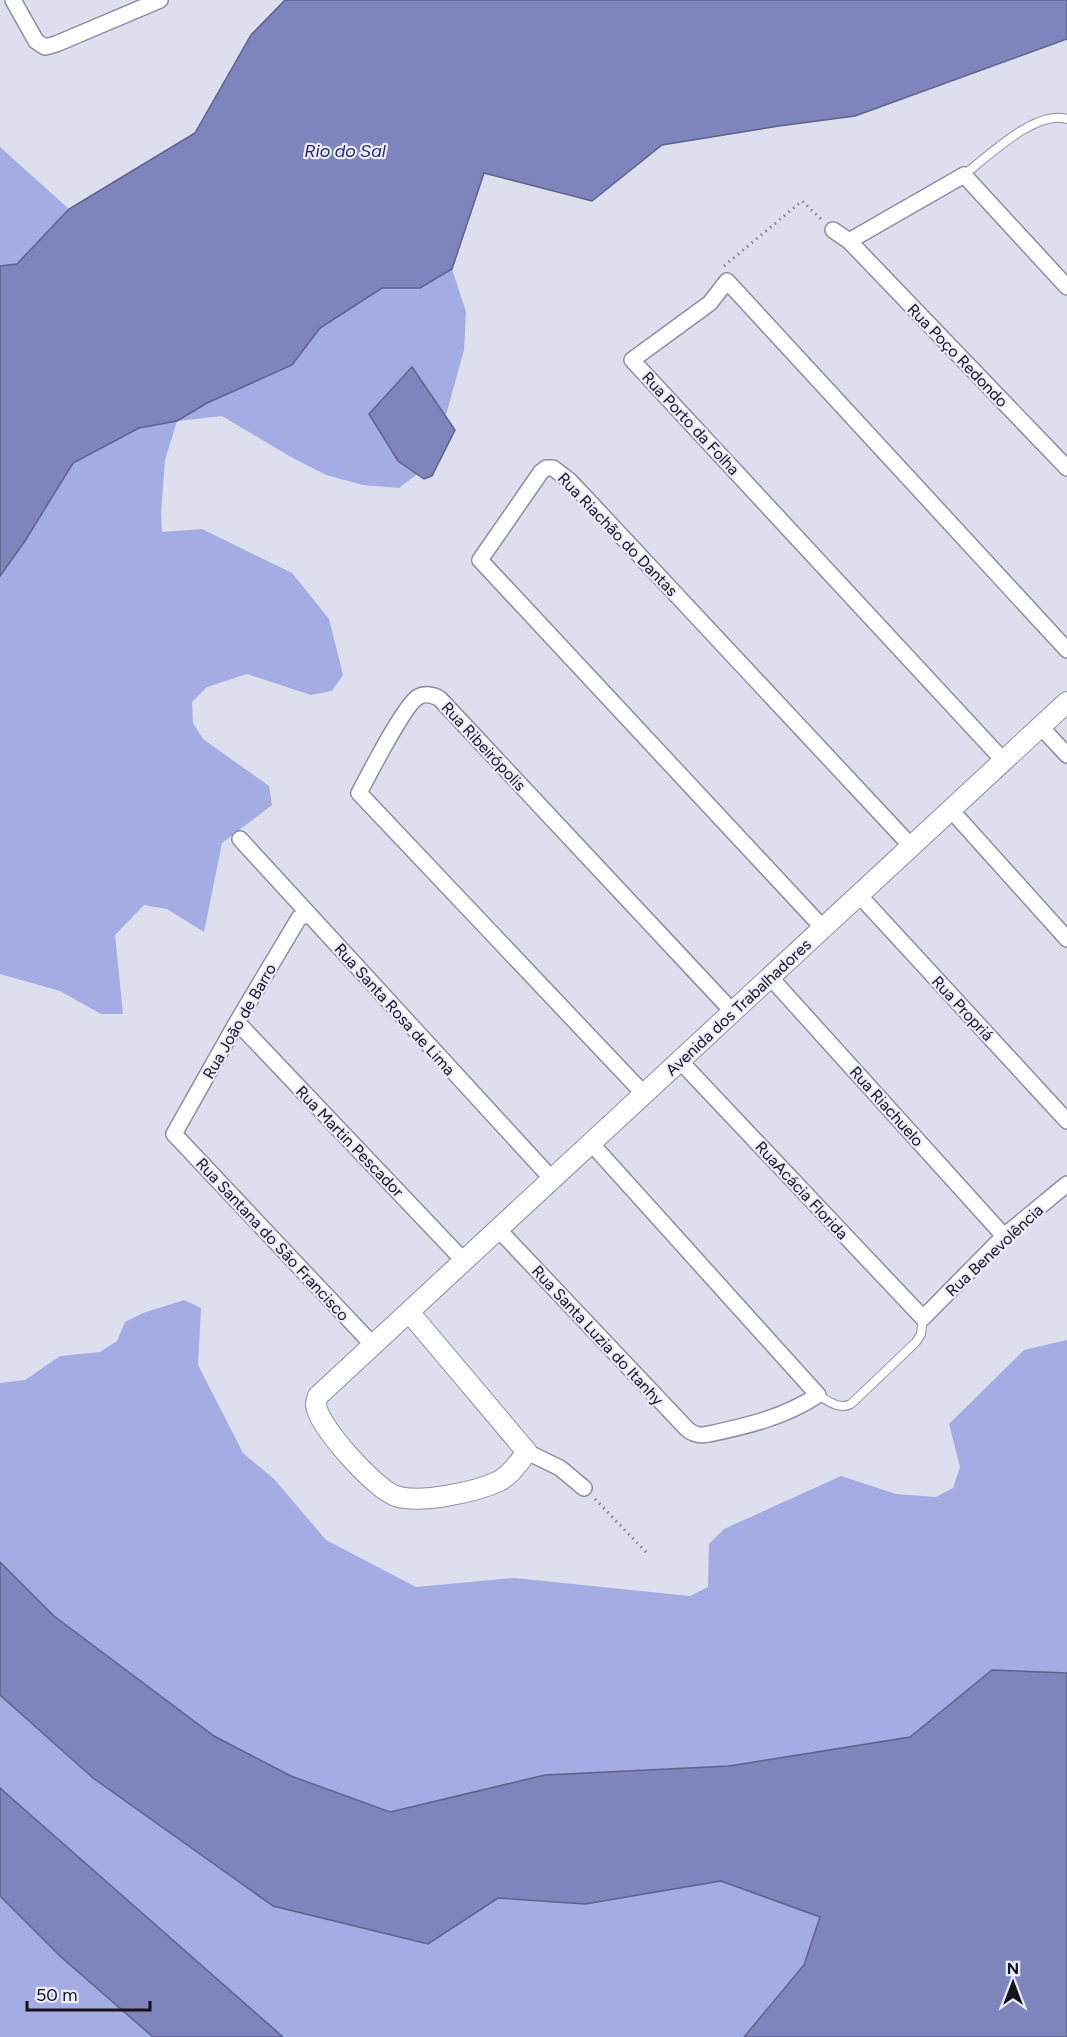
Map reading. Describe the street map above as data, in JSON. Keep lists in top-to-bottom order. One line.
{"streets":{"street":["Rua Poço Redondo","Rua Porto da Folha","Rua Riachão do Dantas","Rua Ribeirópolis","Avenida dos Trabalhadores","Rua Propriá","Rua Santa Rosa de Lima","Rua João de Barro","Rua Riachuelo","Rua Martin Pescador","RuaAcácia Florida","Rua Santana do São Francisco","Rua Benevolência","Rua Santa Luzia do Itanhy"]},"crossings":[["Rua Porto da Folha","Avenida dos Trabalhadores"],["Rua Riachão do Dantas","Avenida dos Trabalhadores"],["Rua Ribeirópolis","Avenida dos Trabalhadores"],["Avenida dos Trabalhadores","Rua Propriá"],["Avenida dos Trabalhadores","Rua Santa Rosa de Lima"],["Avenida dos Trabalhadores","Rua Riachuelo"],["Avenida dos Trabalhadores","Rua Martin Pescador"],["Avenida dos Trabalhadores","RuaAcácia Florida"],["Avenida dos Trabalhadores","Rua Santana do São Francisco"],["Avenida dos Trabalhadores","Rua Santa Luzia do Itanhy"],["Rua Santa Rosa de Lima","Rua João de Barro"],["Rua João de Barro","Rua Martin Pescador"],["Rua João de Barro","Rua Santana do São Francisco"],["Rua Riachuelo","Rua Benevolência"],["RuaAcácia Florida","Rua Benevolência"]],"water":["Rio do Sal"],"scale_bar":"50 m","north":"top"}
